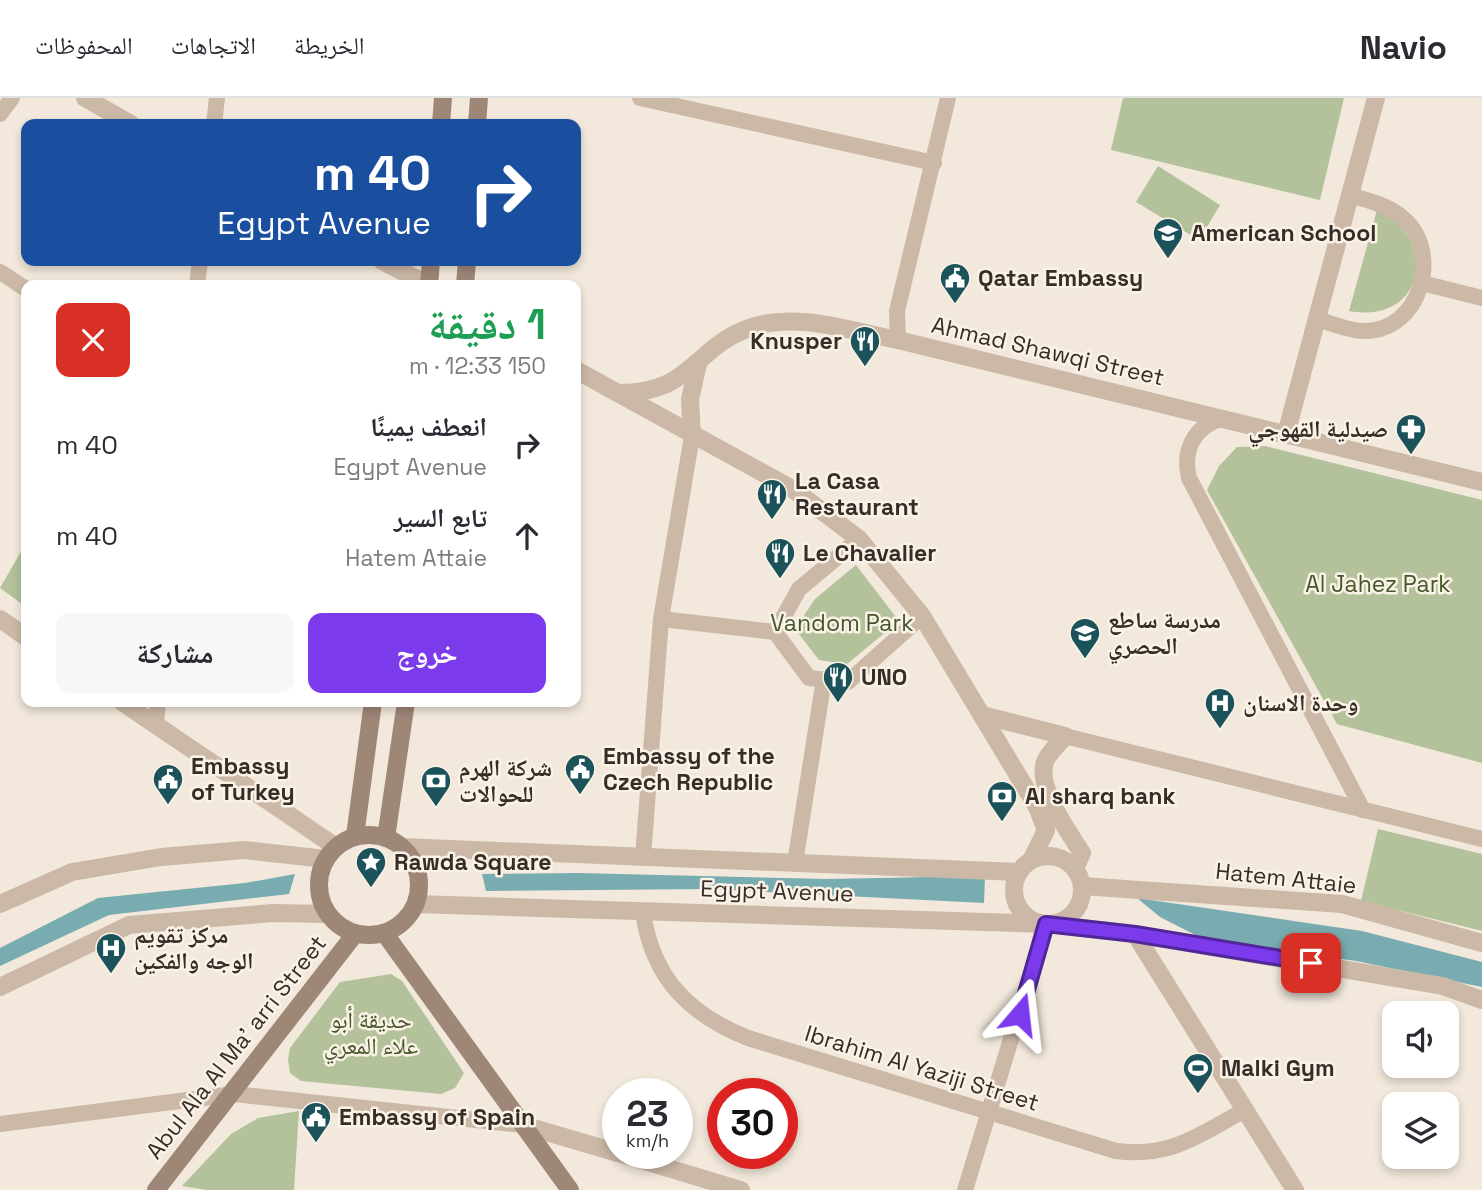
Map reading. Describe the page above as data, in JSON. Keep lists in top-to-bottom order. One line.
{"streets":{"main road":["Abul Ala Al Ma' arri Street"],"street":["Ahmad Shawqi Street","Hatem Attaie","Egypt Avenue","Ibrahim Al Yaziji Street"]},"crossings":[["Hatem Attaie","Egypt Avenue"],["Egypt Avenue","Abul Ala Al Ma' arri Street"],["Egypt Avenue","Ibrahim Al Yaziji Street"]],"parks":["Al Jahez Park","Vandom Park","حديقة أبو علاء المعري"],"places":{"school or university":["American School","مدرسة ساطع الحصري"],"public building":["Qatar Embassy","Embassy of the Czech Republic","Embassy of Turkey","Embassy of Spain"],"restaurant":["Knusper","La Casa Restaurant","Le Chavalier","UNO"],"pharmacy":["صيدلية القهوجي"],"hospital":["وحدة الاسنان","مركز تقويم الوجه والفكين"],"bank":["شركة الهرم للحوالات","Al sharq bank"],"place":["Rawda Square"],"sports":["Malki Gym"]},"page":{"header":"Navio","nav":["الخريطة","الاتجاهات","المحفوظات"],"turn":["40 m","Egypt Avenue"],"heading":["1 دقيقة","150 m · 12:33"],"list":[{"name":"انعطف يمينًا","note":"Egypt Avenue","value":"40 m"},{"name":"تابع السير","note":"Hatem Attaie","value":"40 m"}],"buttons":["خروج","مشاركة"],"speed":"23 km/h","limit":"30"}}
